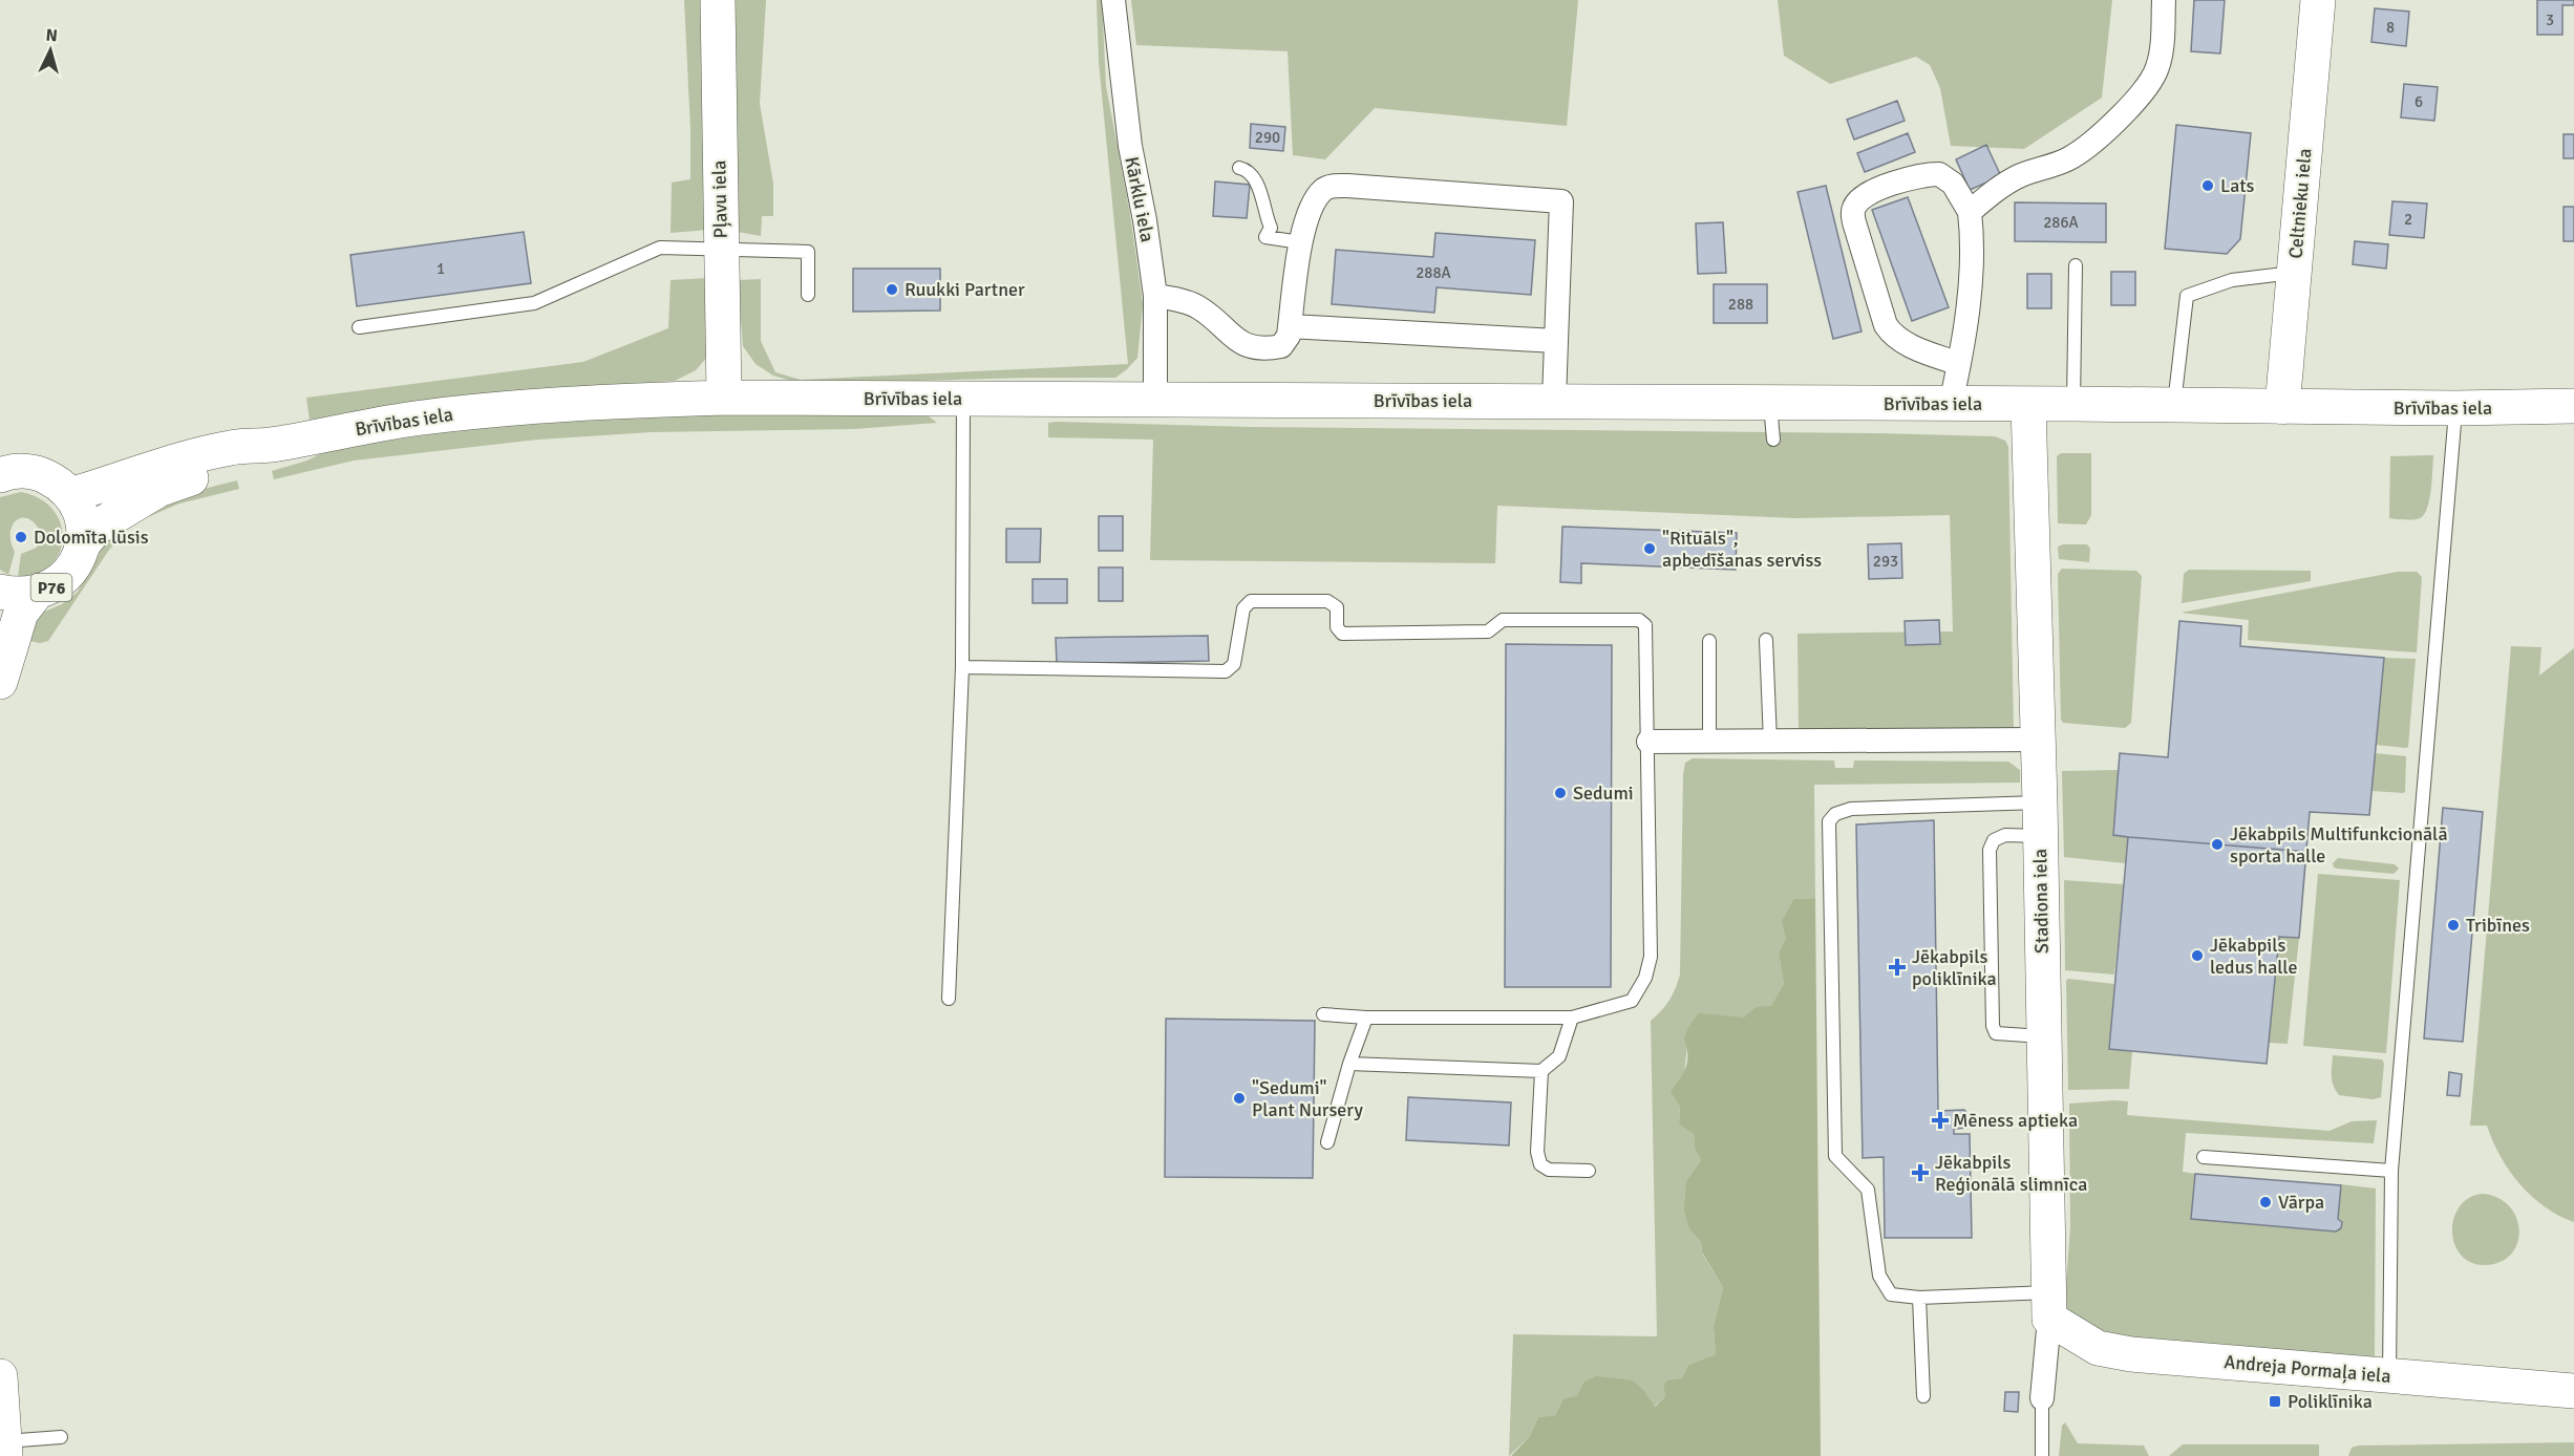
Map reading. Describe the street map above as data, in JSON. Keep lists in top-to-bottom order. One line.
{"streets":{"main road":["Pļavu iela","Celtnieku iela","Brīvības iela","P76","Stadiona iela","Andreja Pormaļa iela"],"street":["Kārklu iela"]},"crossings":[["Pļavu iela","Brīvības iela"],["Kārklu iela","Brīvības iela"],["Celtnieku iela","Brīvības iela"],["Brīvības iela","P76"],["Brīvības iela","Stadiona iela"],["Stadiona iela","Andreja Pormaļa iela"]],"places":{"other":["Lats","Ruukki Partner","Dolomīta lūsis","\"Rituāls\", apbedīšanas serviss","Sedumi","Jēkabpils Multifunkcionālā sporta halle","Tribīnes","Jēkabpils ledus halle","\"Sedumi\" Plant Nursery","Vārpa"],"health":["Jēkabpils poliklīnika","Mēness aptieka","Jēkabpils Reģionālā slimnīca"],"transit":["Poliklīnika"]},"house_numbers":["3","8","6","290","2","286A","1","288A","288","293"],"north":"top"}
